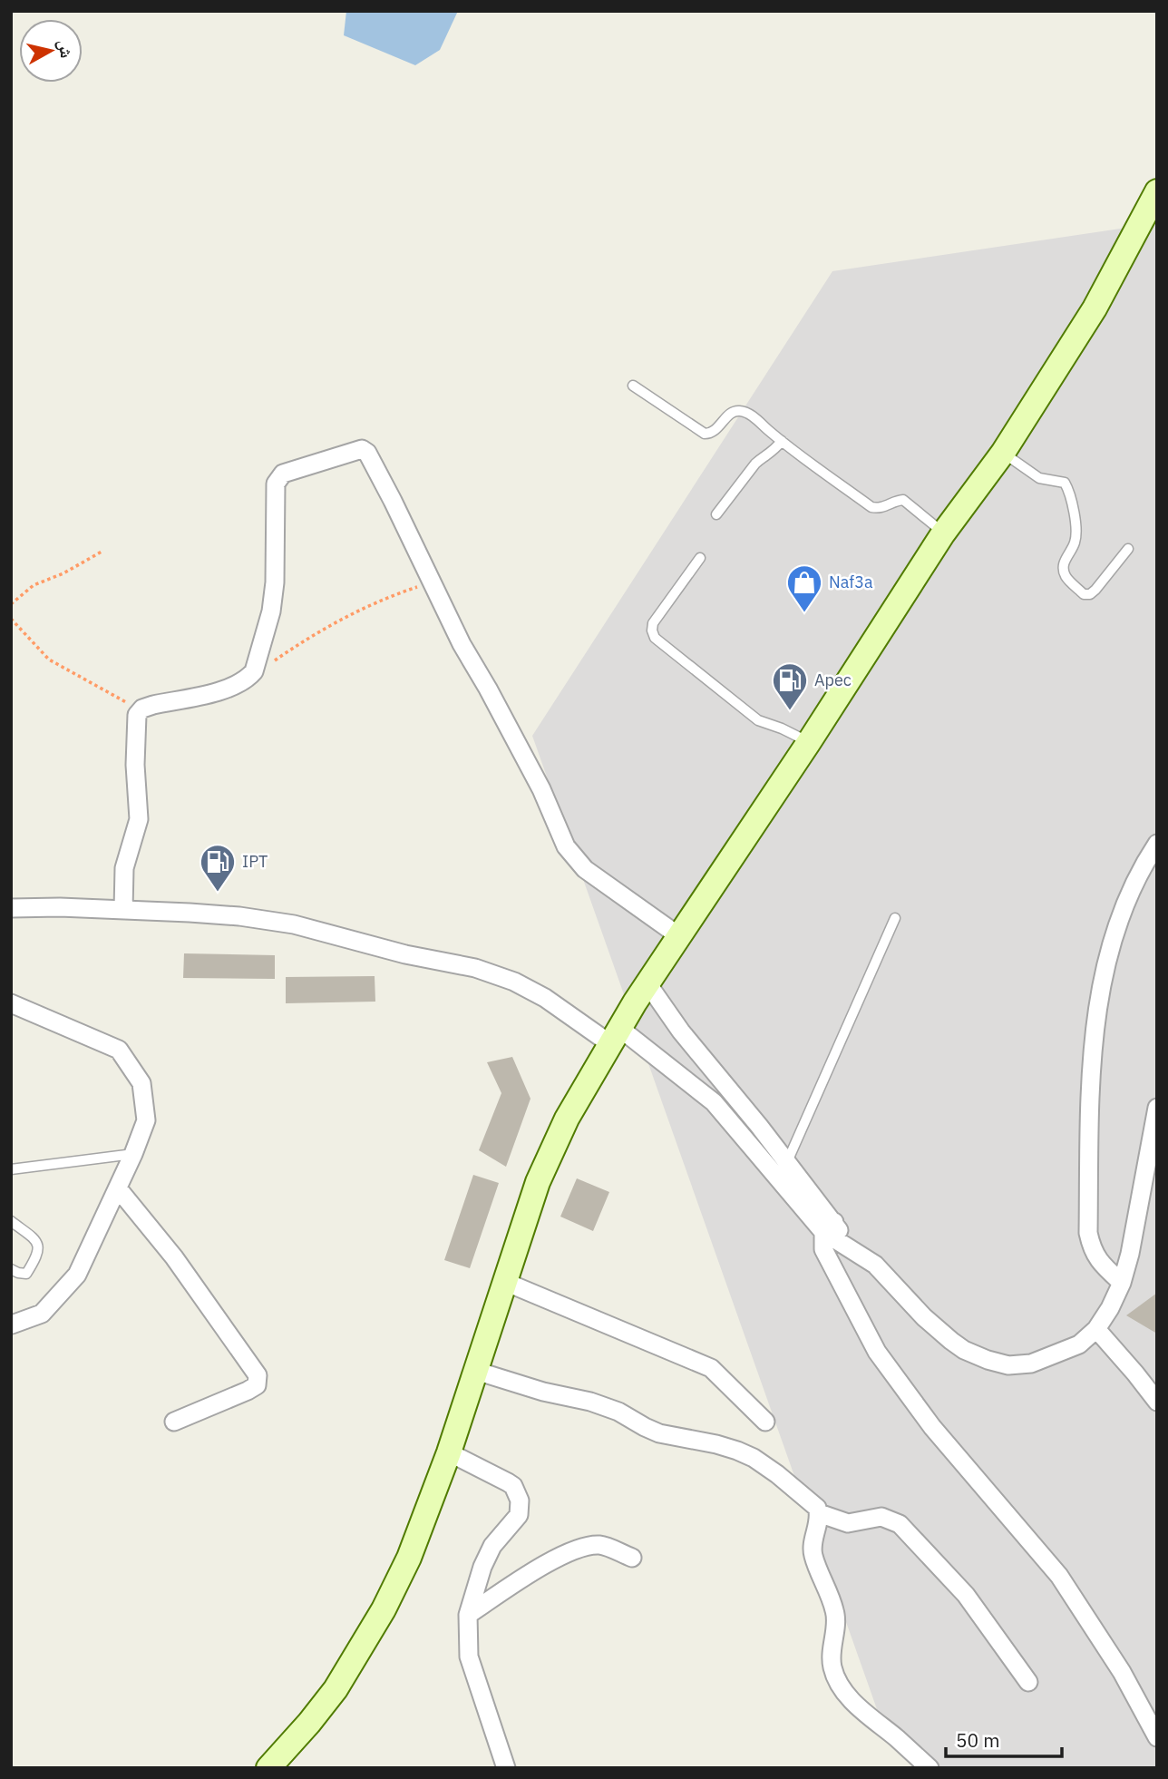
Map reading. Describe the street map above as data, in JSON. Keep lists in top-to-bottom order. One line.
{"places":{"shop":["Naf3a"],"fuel station":["Apec","IPT"]},"scale_bar":"50 m","north":"right"}
